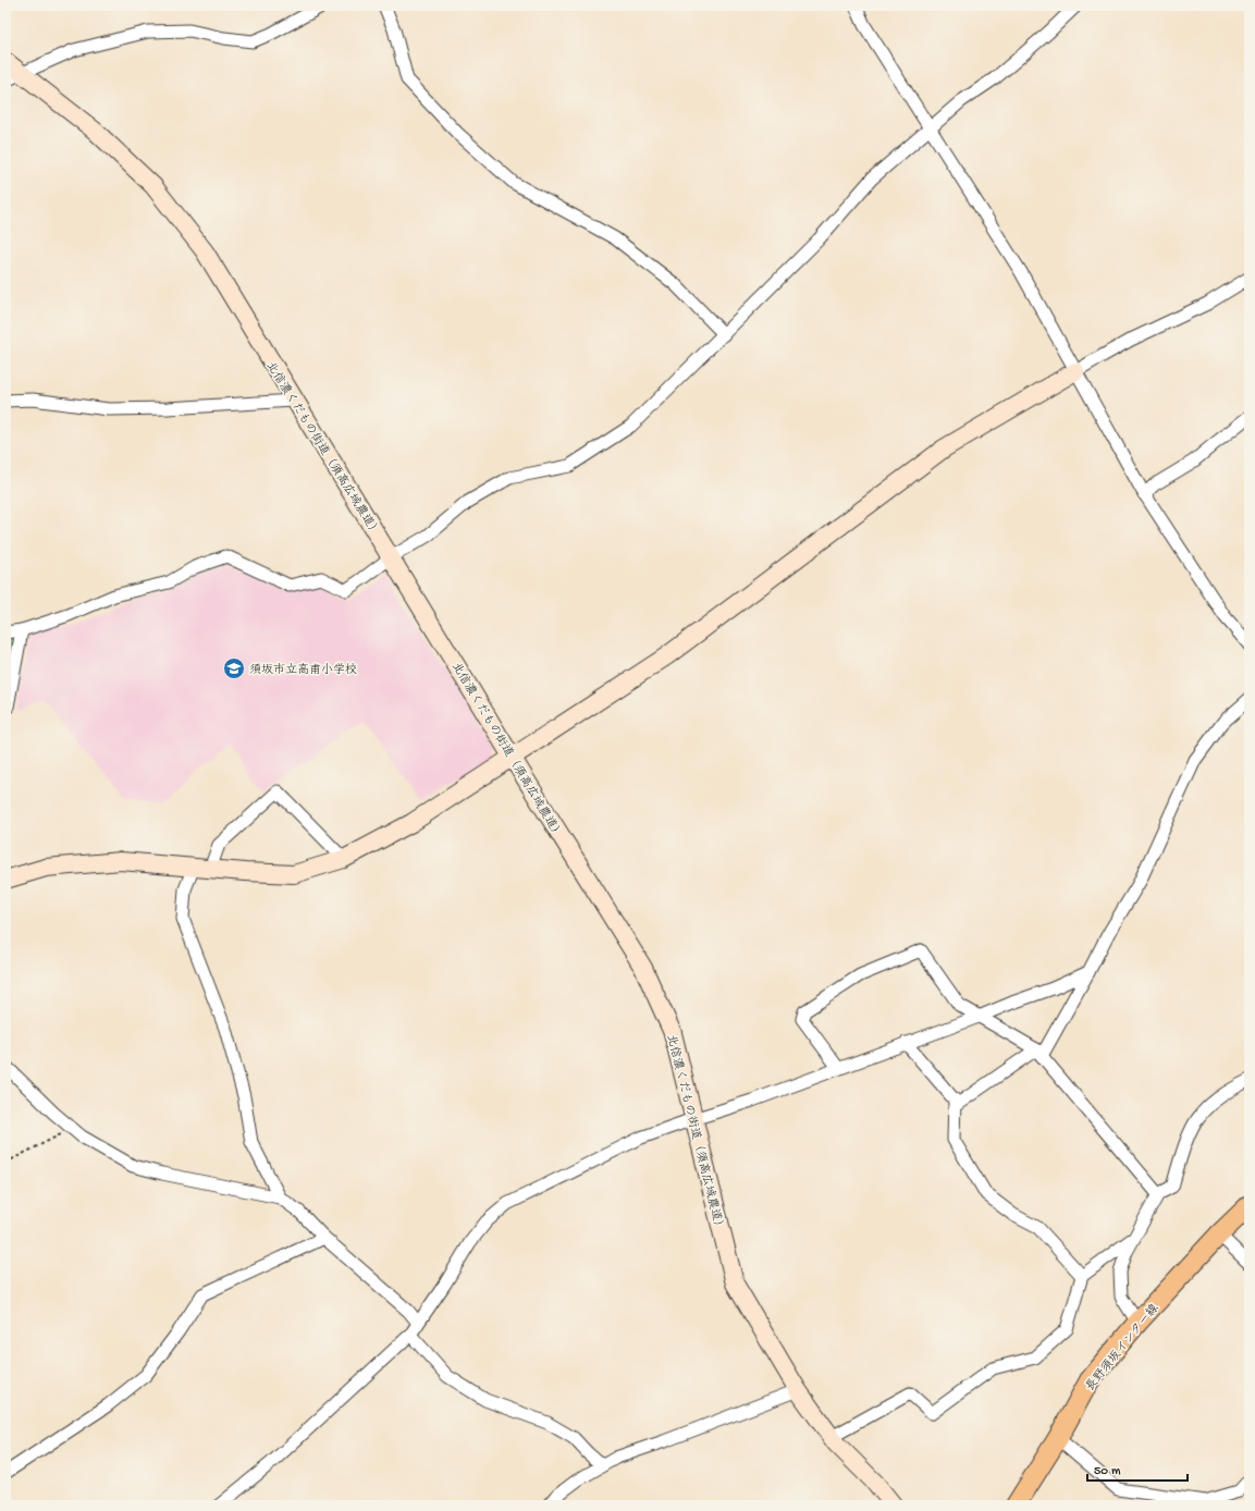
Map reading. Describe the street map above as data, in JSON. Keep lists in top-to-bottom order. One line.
{"streets":{"main road":["長野須坂インター線"],"street":["北信濃くだもの街道（須高広域農道）"]},"places":{"school or university":["須坂市立高甫小学校"]},"scale_bar":"50 m"}
